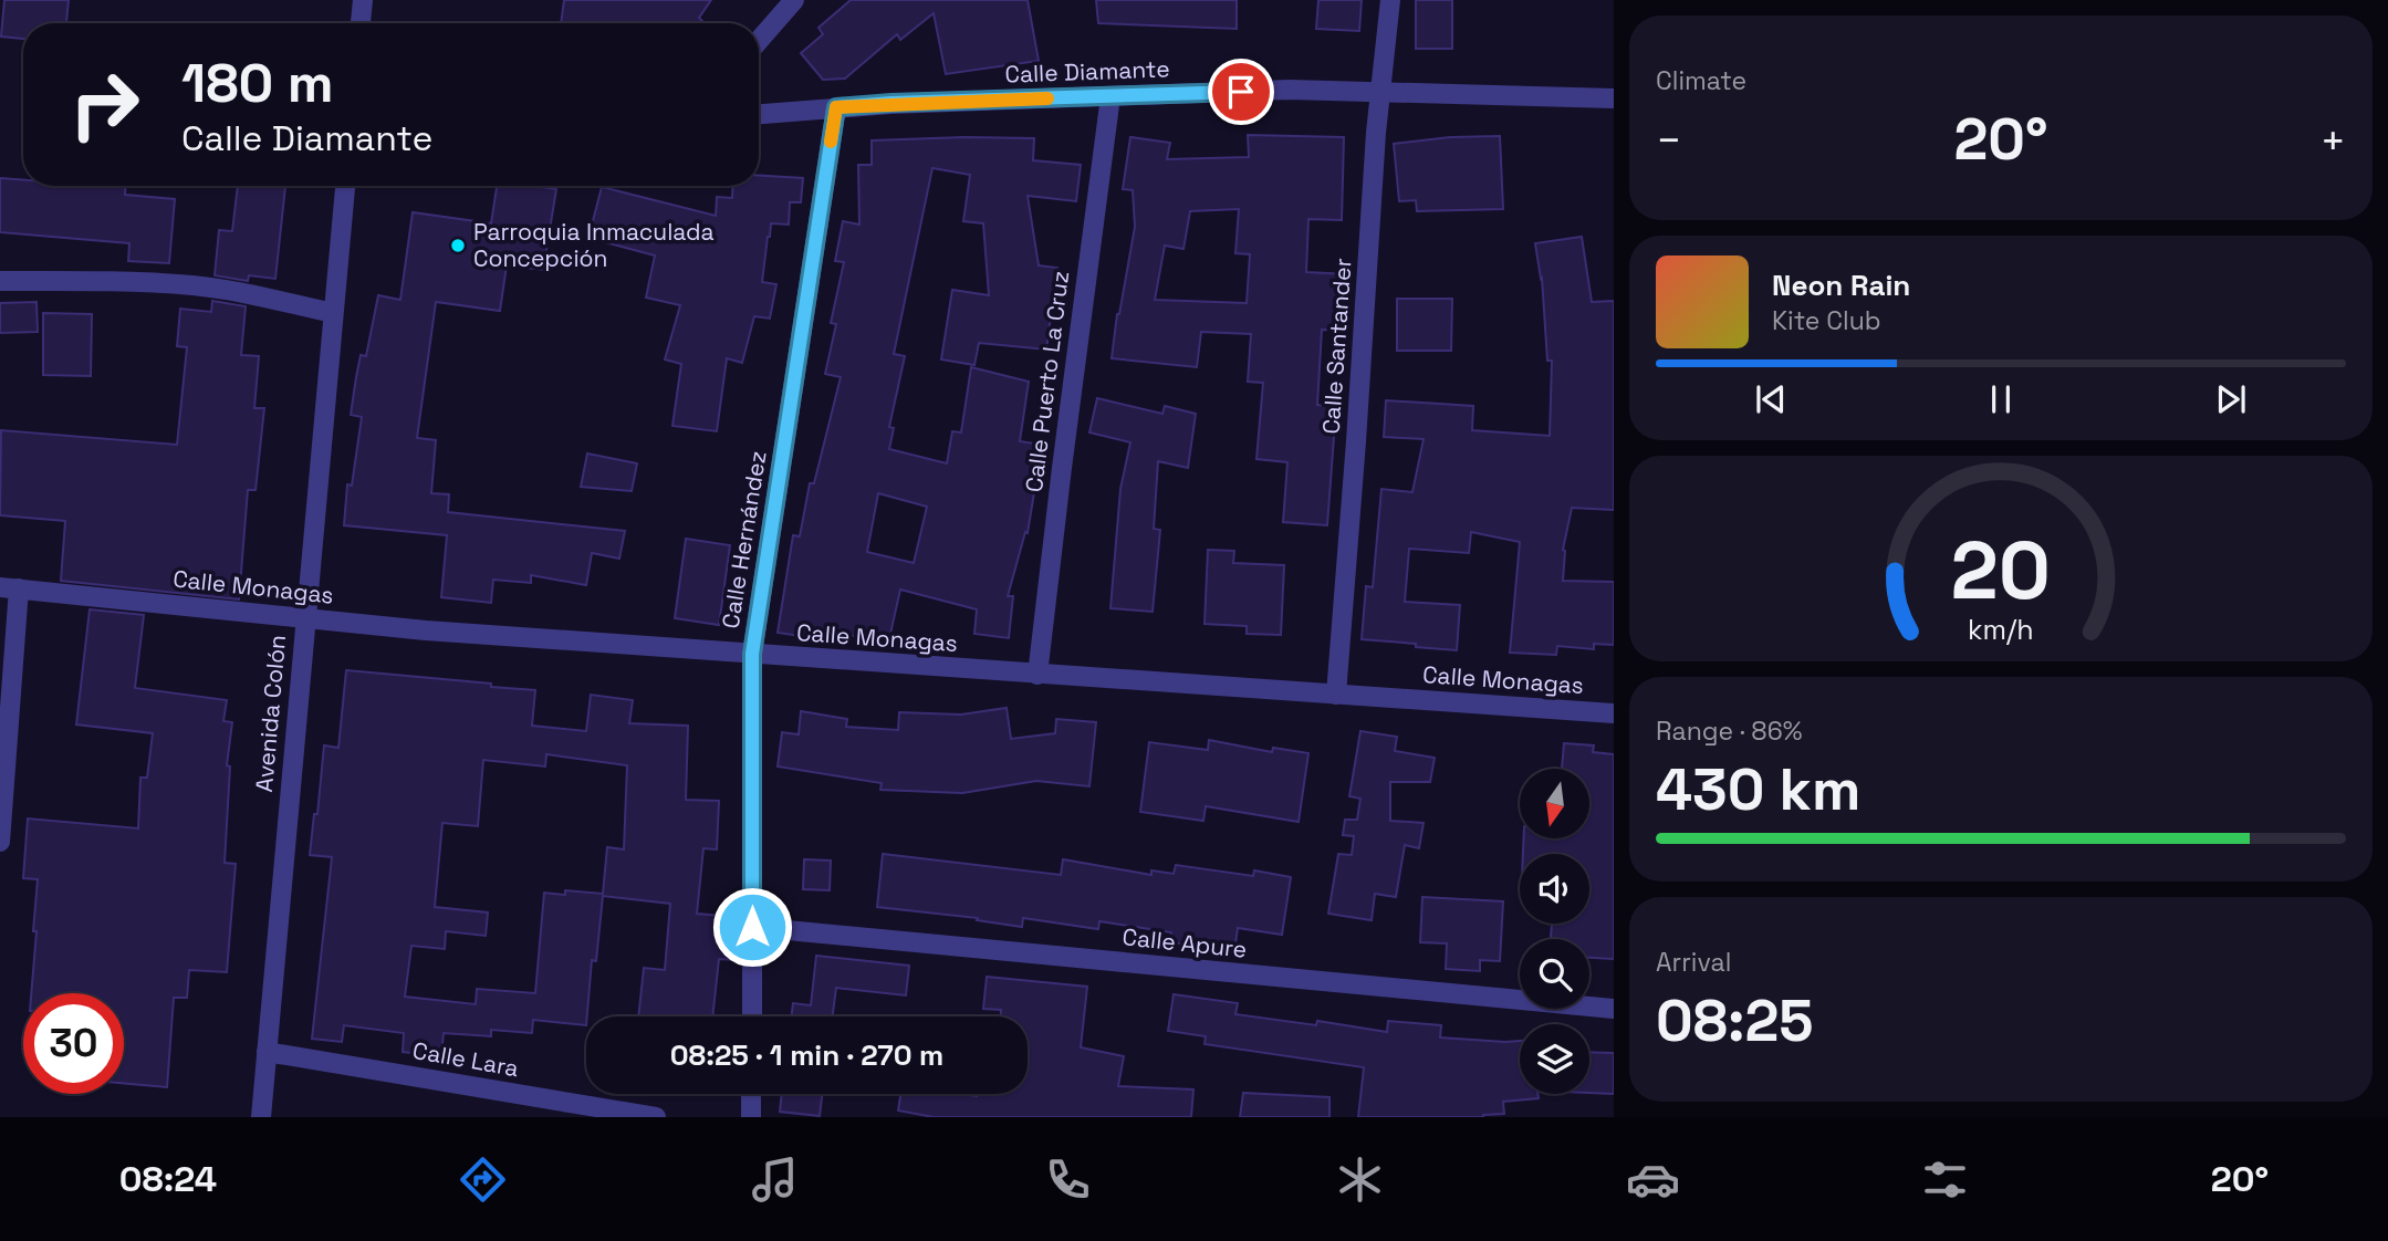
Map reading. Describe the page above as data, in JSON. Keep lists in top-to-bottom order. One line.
{"streets":{"street":["Calle Diamante","Calle Santander","Calle Puerto La Cruz","Calle Hernández","Calle Monagas","Avenida Colón","Calle Apure","Calle Lara"]},"crossings":[["Calle Diamante","Calle Santander"],["Calle Diamante","Calle Puerto La Cruz"],["Calle Diamante","Calle Hernández"],["Calle Santander","Calle Monagas"],["Calle Puerto La Cruz","Calle Monagas"],["Calle Hernández","Calle Monagas"],["Calle Hernández","Calle Apure"],["Calle Monagas","Avenida Colón"],["Avenida Colón","Calle Lara"]],"places":["Parroquia Inmaculada Concepción"],"north":"bottom","page":{"tile":["Climate",["Range · 86%","430 km"],["Arrival","08:25"]],"turn":["180 m","Calle Diamante"],"heat":["−","20°","+"],"song":["Neon Rain","Kite Club"],"limit":"30","trip":"08:25 · 1 min · 270 m","tabs":["08:24","20°"],"gauge":["20","km/h"]}}
